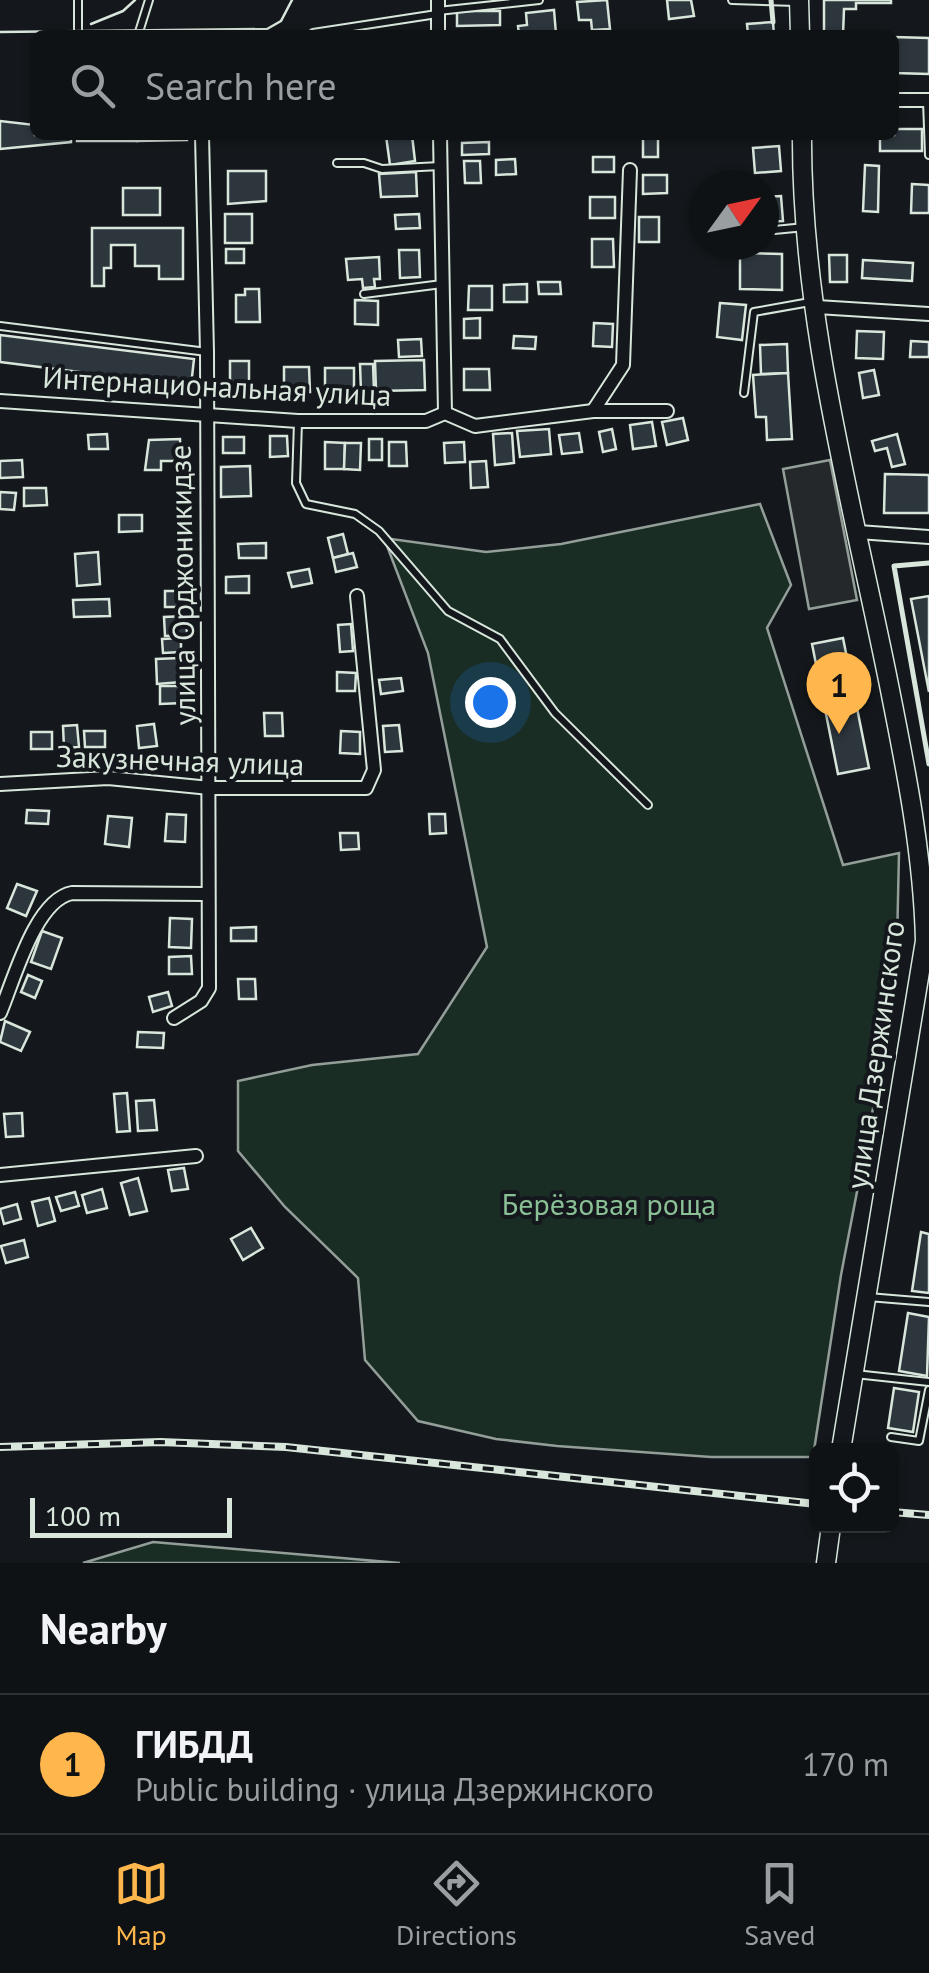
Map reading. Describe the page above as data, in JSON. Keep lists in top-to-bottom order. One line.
{"streets":{"main road":["улица Дзержинского"],"street":["Интернациональная улица","улица Орджоникидзе","Закузнечная улица"]},"crossings":[["Интернациональная улица","улица Орджоникидзе"],["улица Орджоникидзе","Закузнечная улица"]],"parks":["Берёзовая роща"],"scale_bar":"100 m","north":"top right","page":{"search":"Search here","pins":"1","scale":"100 m","heading":"Nearby","list":[{"mark":"1","name":"ГИБДД","note":"Public building · улица Дзержинского","value":"170 m"}],"nav":["Map","Directions","Saved"]}}
